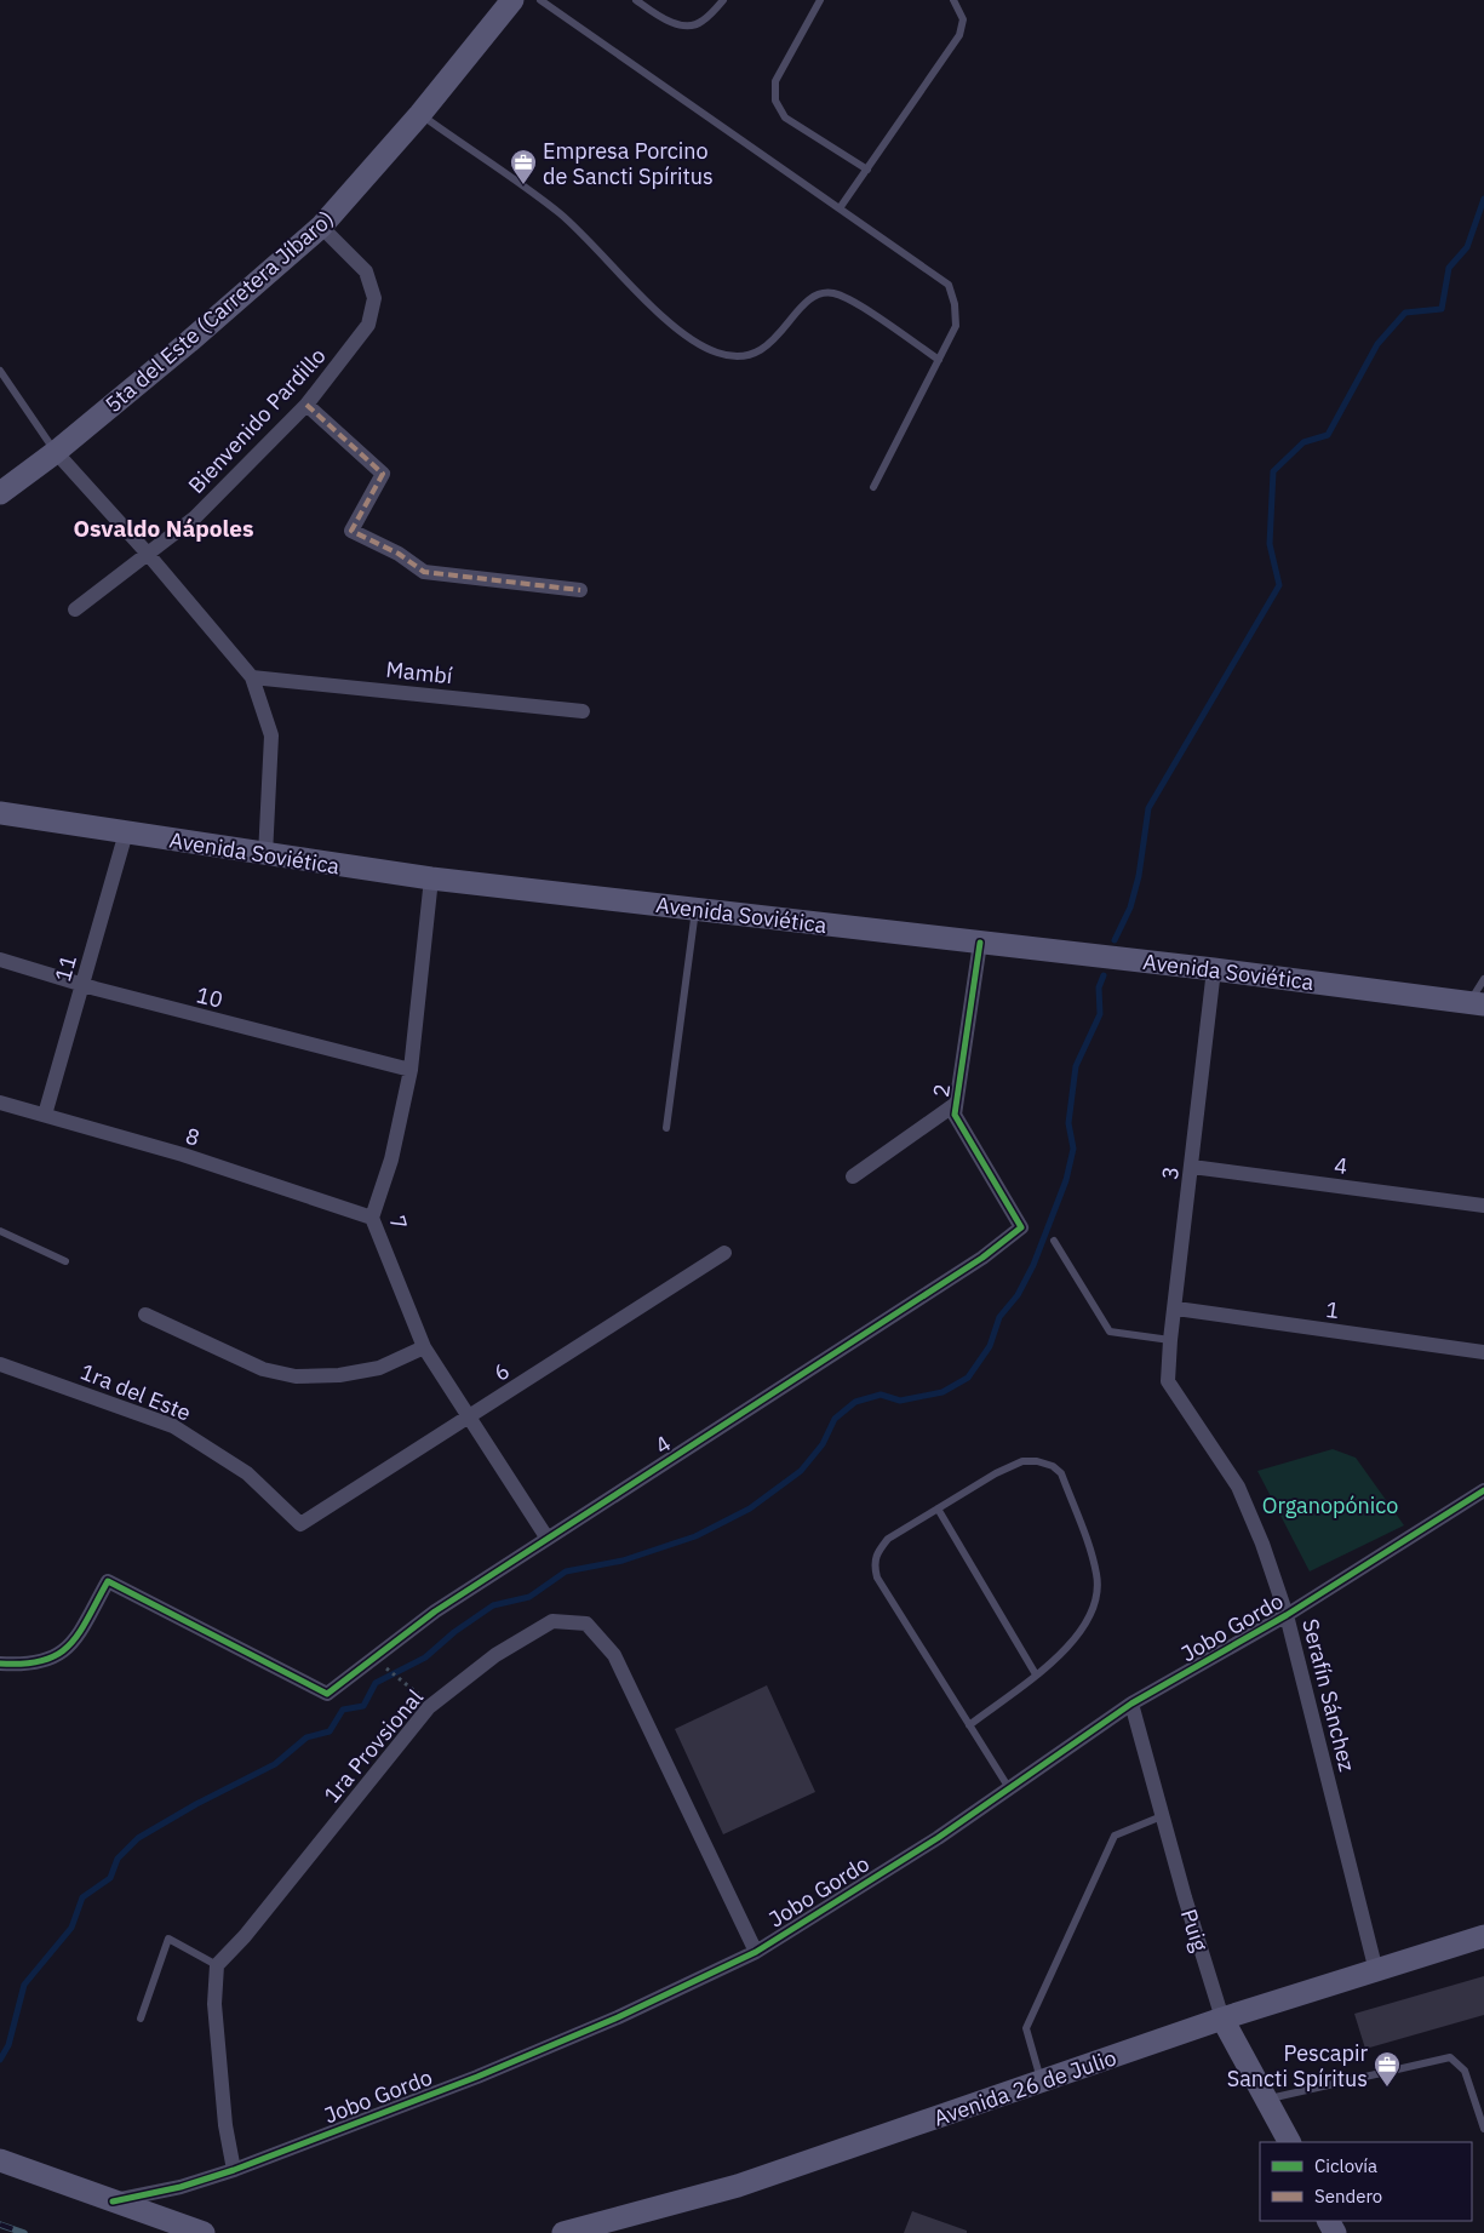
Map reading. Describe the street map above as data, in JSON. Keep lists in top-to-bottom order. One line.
{"streets":{"main road":["5ta del Este (Carretera Jíbaro)","Avenida Soviética","Puig","Avenida 26 de Julio"],"street":["Bienvenido Pardillo","Mambí","11","10","2","8","4","3","7","1","6","1ra del Este","Jobo Gordo","Serafín Sánchez","1ra Provsional"]},"crossings":[["5ta del Este (Carretera Jíbaro)","Bienvenido Pardillo"],["Avenida Soviética","11"],["Avenida Soviética","2"],["Avenida Soviética","3"],["Avenida Soviética","7"],["11","10"],["11","8"],["10","7"],["2","4"],["8","7"],["4","3"],["4","7"],["3","1"],["3","Serafín Sánchez"],["7","6"],["6","1ra del Este"],["Jobo Gordo","Serafín Sánchez"],["Jobo Gordo","1ra Provsional"],["Jobo Gordo","Puig"],["Serafín Sánchez","Avenida 26 de Julio"],["Puig","Avenida 26 de Julio"]],"districts":["Osvaldo Nápoles"],"parks":["Organopónico"],"places":{"office":["Empresa Porcino de Sancti Spíritus","Pescapir Sancti Spíritus"]},"legend":["Ciclovía","Sendero"]}
